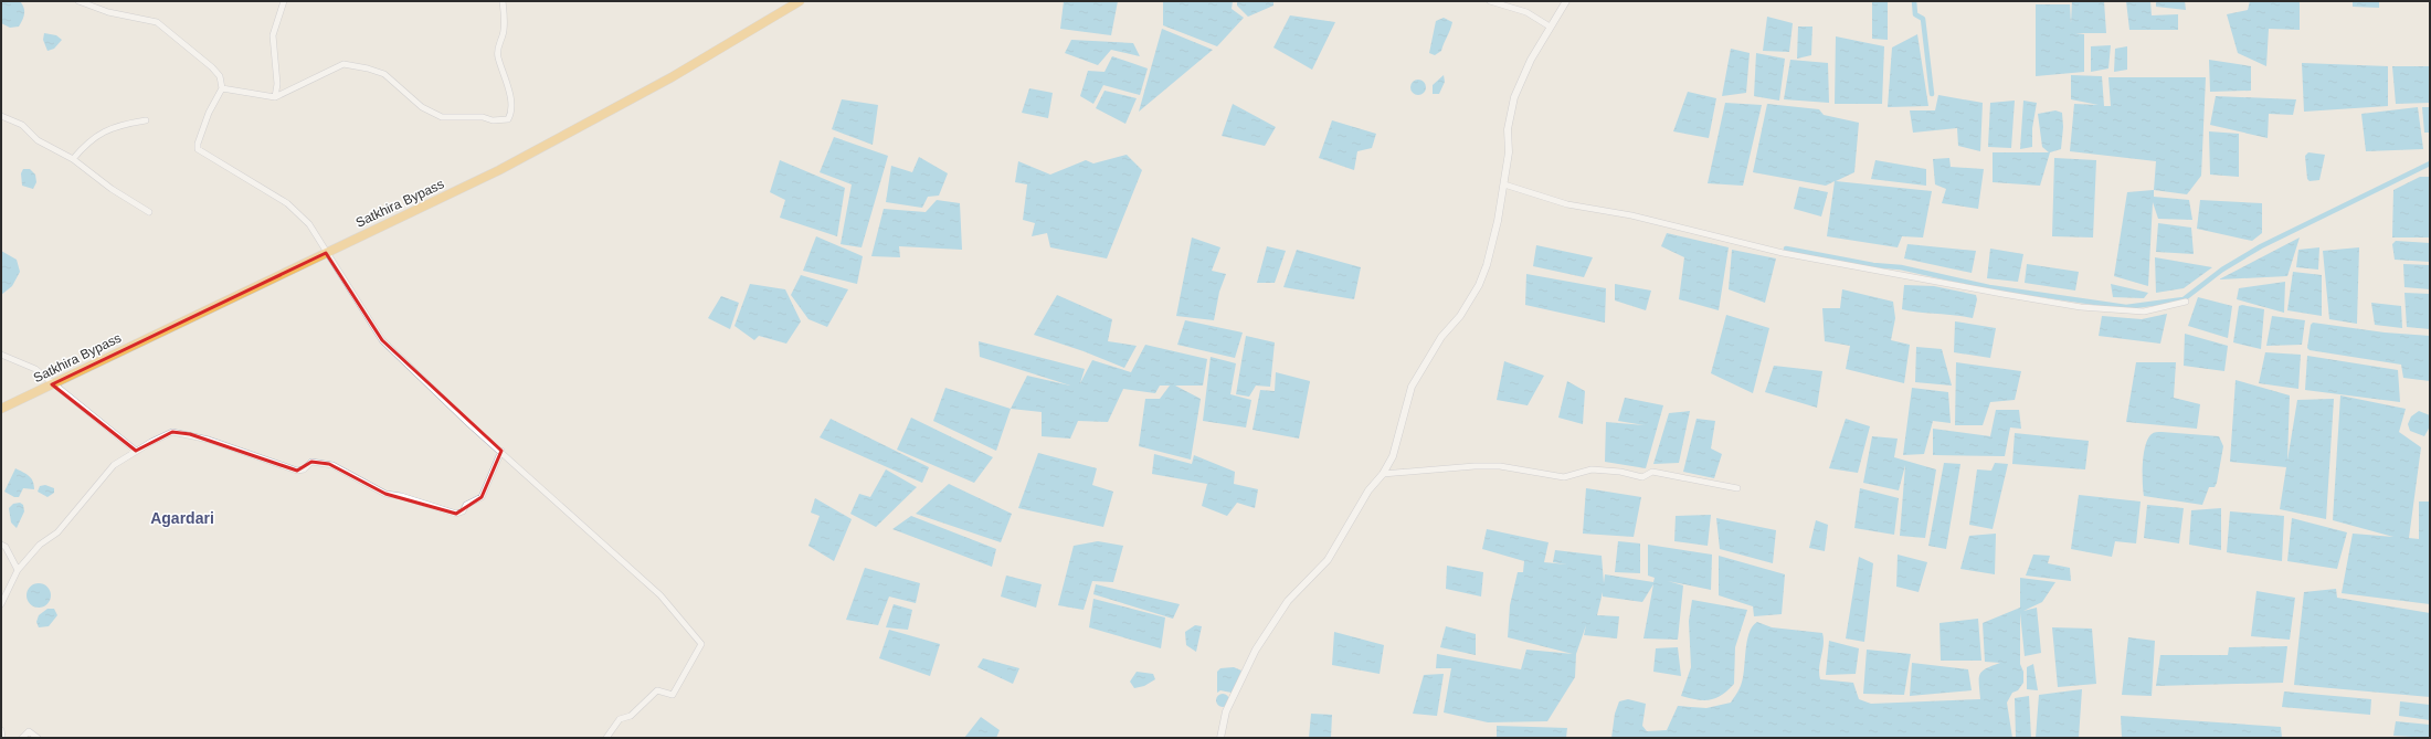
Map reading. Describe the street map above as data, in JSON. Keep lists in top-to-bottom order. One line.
{"streets":{"highway":["Satkhira Bypass"]},"districts":["Agardari"]}
